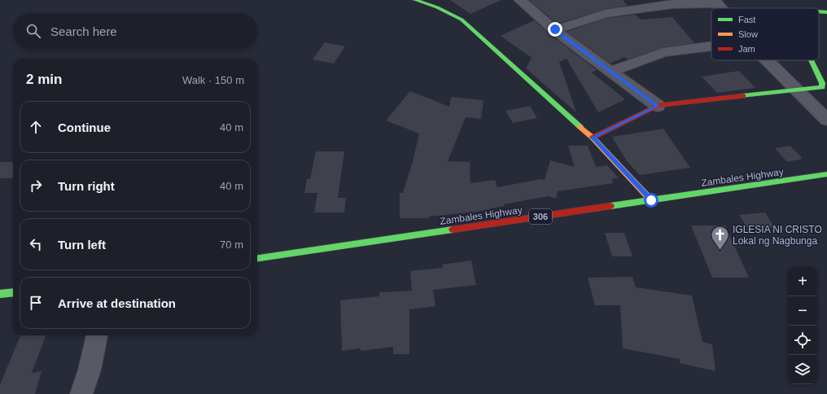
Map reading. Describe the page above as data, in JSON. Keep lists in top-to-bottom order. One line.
{"streets":{"street":["Zambales Highway","306"]},"places":{"church":["IGLESIA NI CRISTO Lokal ng Nagbunga"]},"legend":["Fast","Slow","Jam"],"page":{"search":"Search here","heading":["2 min","Walk · 150 m"],"list":[["Continue","40 m"],["Turn right","40 m"],["Turn left","70 m"],"Arrive at destination"],"map_buttons":["+","−"]}}
